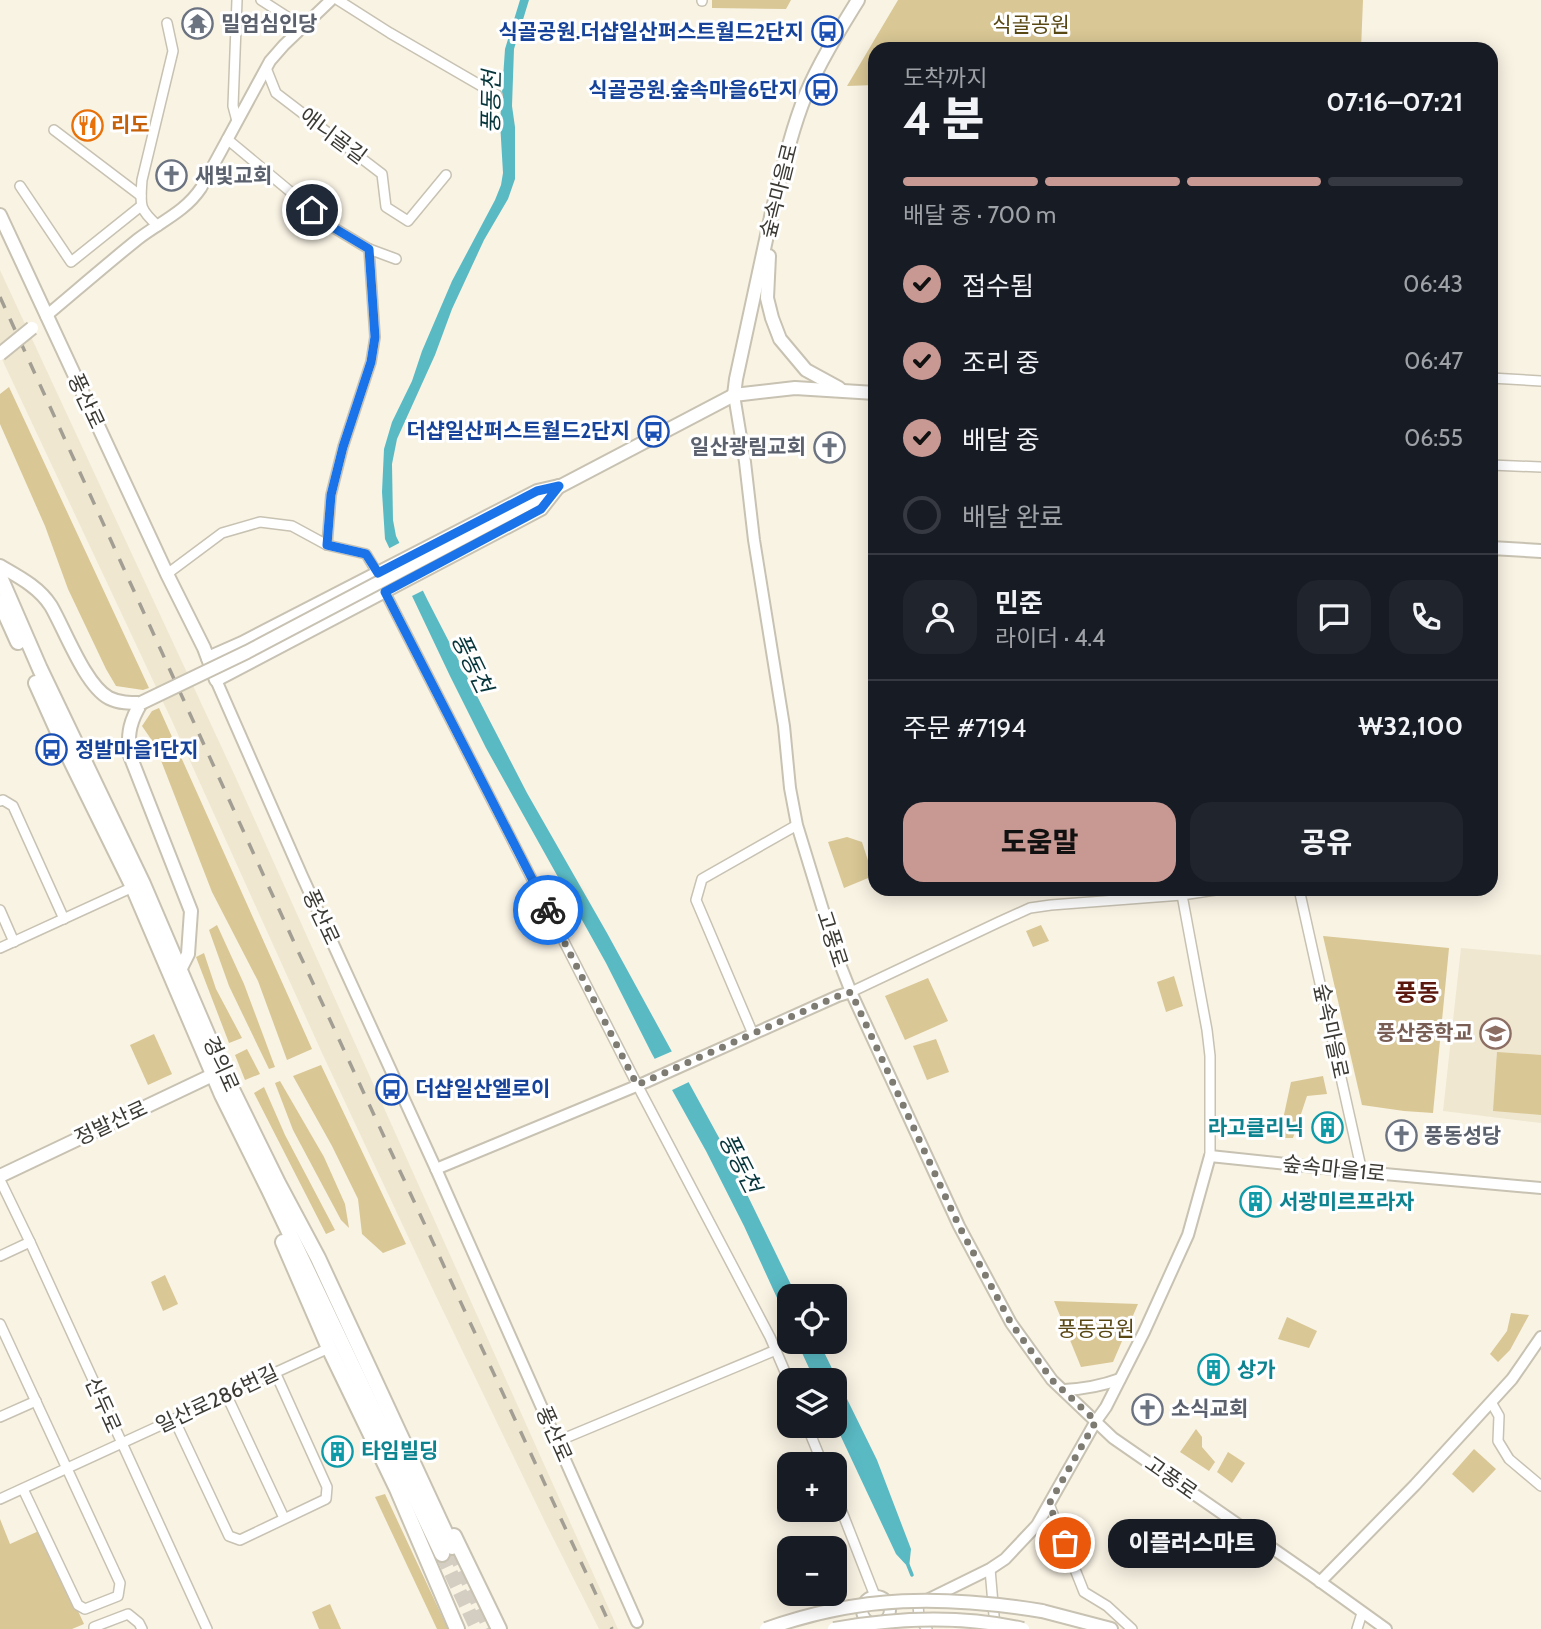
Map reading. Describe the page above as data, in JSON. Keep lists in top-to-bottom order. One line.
{"streets":{"main road":["숲속마을로","풍산로","경의로","정발산로"],"street":["애니골길","고풍로","숲속마을1로","일산로286번길","산두로"]},"crossings":[["숲속마을로","고풍로"],["숲속마을로","숲속마을1로"],["경의로","정발산로"],["정발산로","산두로"],["일산로286번길","산두로"]],"districts":["풍동"],"water":["풍동천"],"parks":["식골공원","풍동공원"],"places":{"temple":["밀엄심인당"],"bus stop":["식골공원.더샵일산퍼스트월드2단지","식골공원.숲속마을6단지","더샵일산퍼스트월드2단지","정발마을1단지","더샵일산엘로이"],"restaurant":["리도"],"church":["새빛교회","일산광림교회","풍동성당","소식교회"],"school or university":["풍산중학교"],"building":["라고클리닉","서광미르프라자","상가","타임빌딩"],"other":["이플러스마트"]},"page":{"heading":["4 분","도착까지","07:16–07:21"],"panel":["민준","라이더 · 4.4","주문 #7194","₩32,100"],"bar":"배달 중 · 700 m","list":[["접수됨","06:43"],["조리 중","06:47"],["배달 중","06:55"],"배달 완료"],"buttons":["도움말","공유"],"map_buttons":["+","−"],"bubble":"이플러스마트"}}
